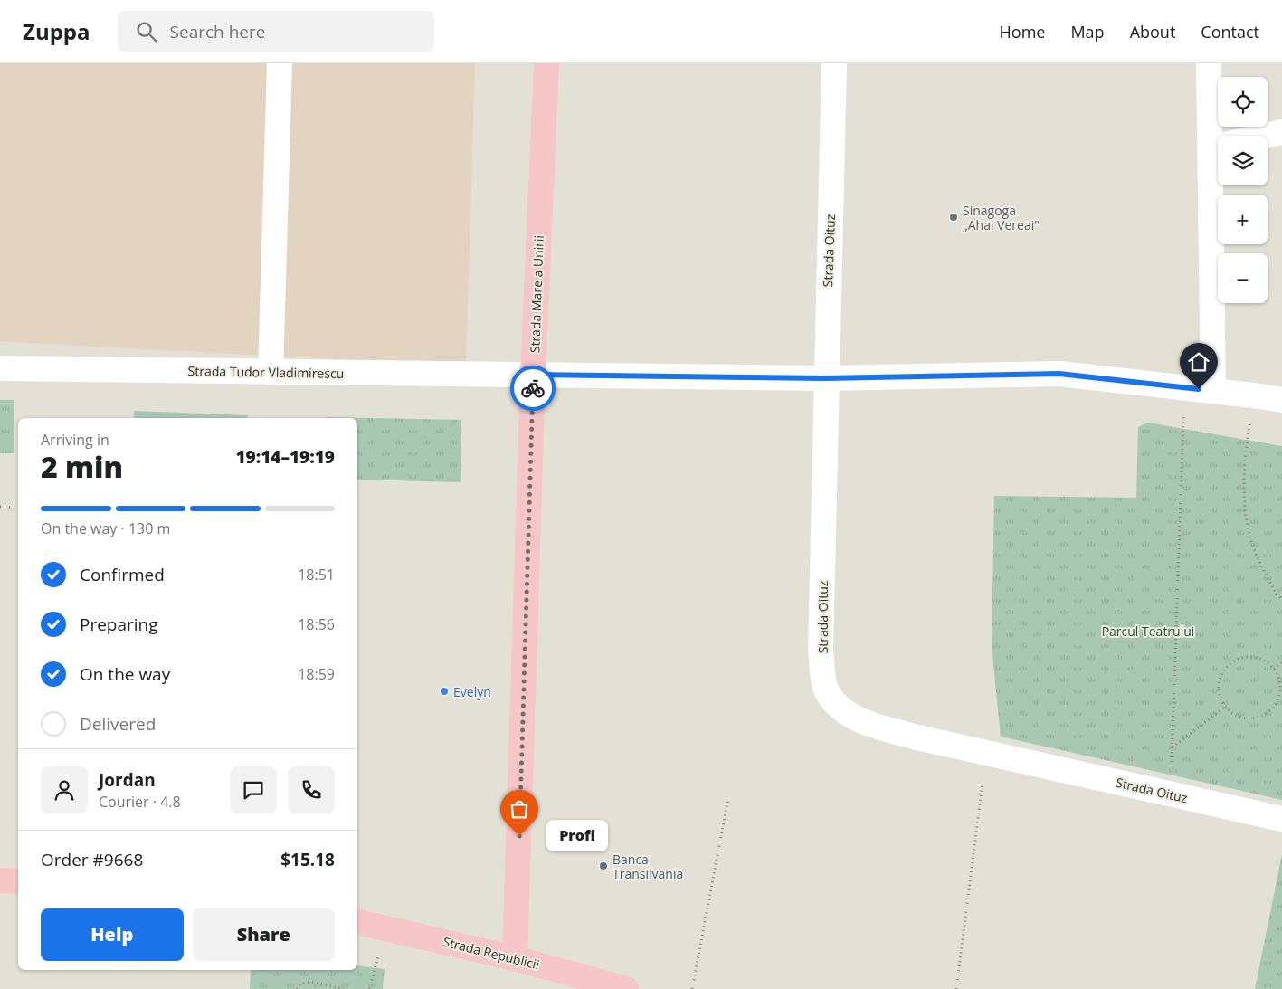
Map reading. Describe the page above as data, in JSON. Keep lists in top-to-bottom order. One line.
{"streets":{"main road":["Strada Mare a Unirii","Strada Republicii"],"street":["Strada Oituz","Strada Tudor Vladimirescu"]},"crossings":[["Strada Oituz","Strada Tudor Vladimirescu"],["Strada Mare a Unirii","Strada Tudor Vladimirescu"],["Strada Mare a Unirii","Strada Republicii"]],"parks":["Parcul Teatrului"],"places":["Sinagoga „Ahai Vereai\"","Evelyn","Profi","Banca Transilvania"],"page":{"header":"Zuppa","search":"Search here","nav":["Home","Map","About","Contact"],"map_buttons":["+","−"],"heading":["2 min","Arriving in","19:14–19:19"],"panel":["Jordan","Courier · 4.8","Order #9668","$15.18"],"bar":"On the way · 130 m","list":[["Confirmed","18:51"],["Preparing","18:56"],["On the way","18:59"],"Delivered"],"bubble":"Profi","buttons":["Help","Share"]}}
